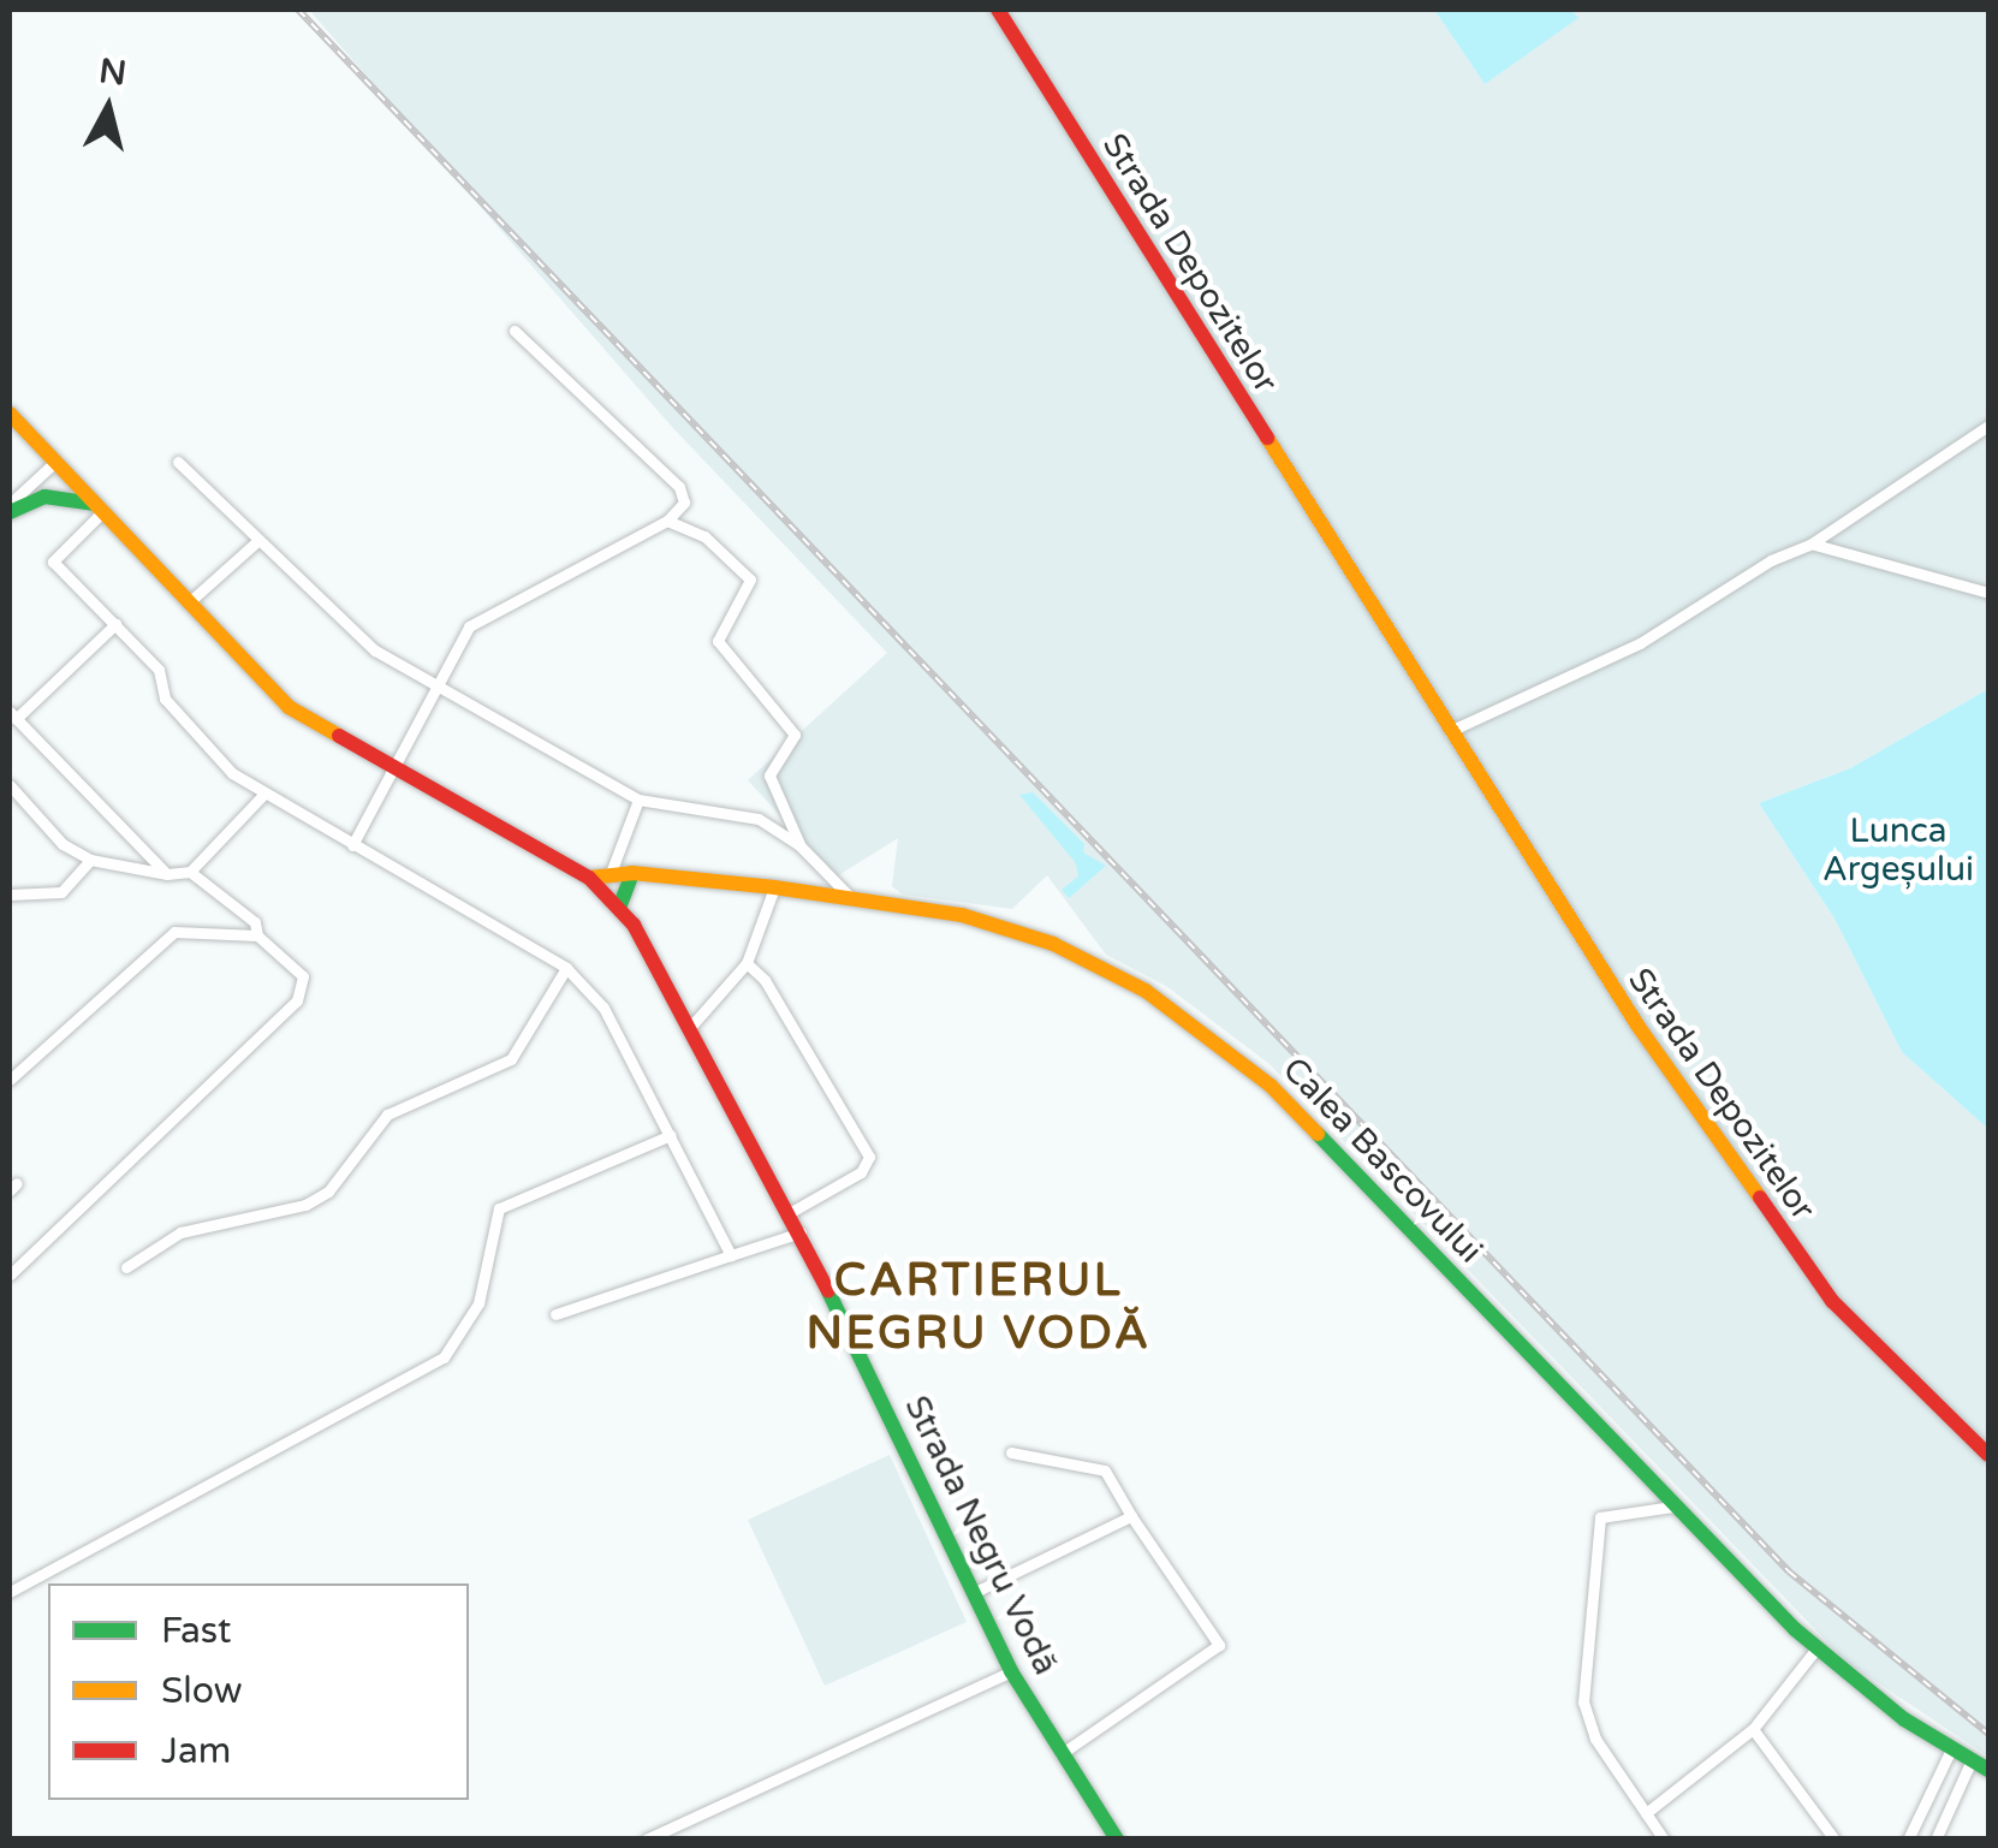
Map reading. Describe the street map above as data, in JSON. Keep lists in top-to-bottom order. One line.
{"streets":{"main road":["Strada Depozitelor","Calea Bascovului","Strada Negru Vodă"]},"crossings":[["Calea Bascovului","Strada Negru Vodă"]],"districts":["CARTIERUL NEGRU VODĂ"],"parks":["Lunca Argeșului"],"legend":["Fast","Slow","Jam"],"north":"top"}
